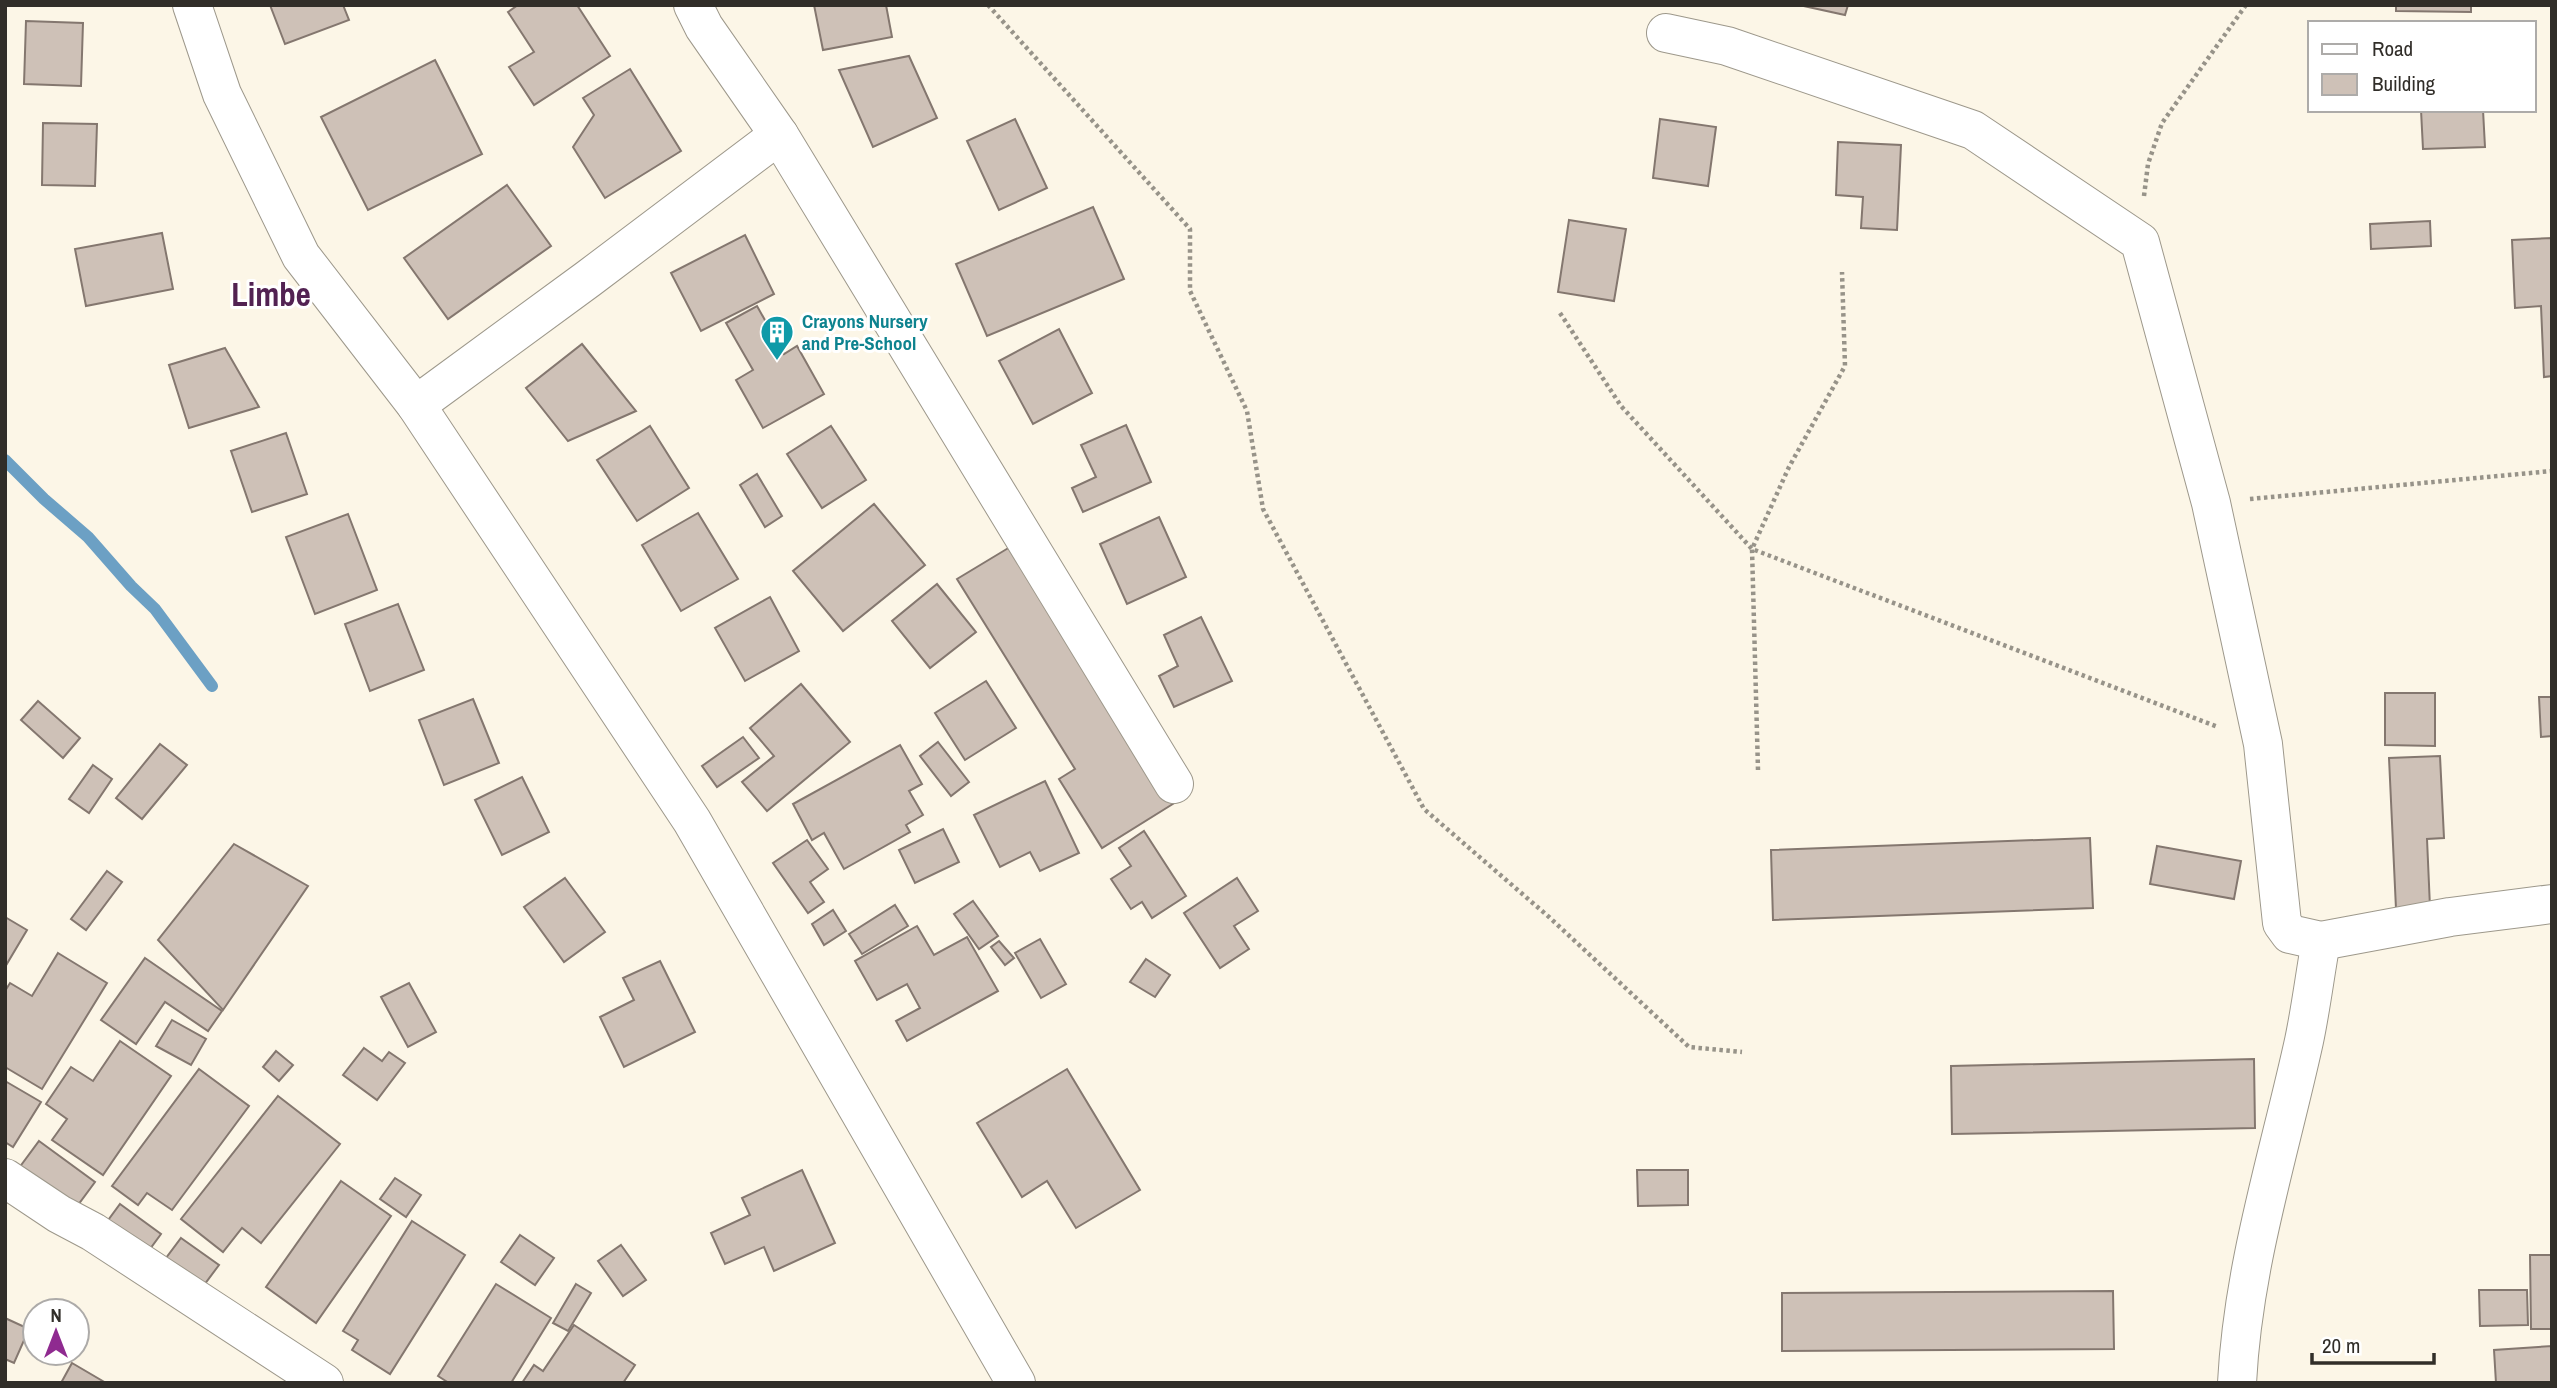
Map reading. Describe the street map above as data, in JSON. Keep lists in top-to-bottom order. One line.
{"districts":["Limbe"],"places":{"building":["Crayons Nursery and Pre-School"]},"legend":["Road","Building"],"scale_bar":"20 m","north":"top"}
